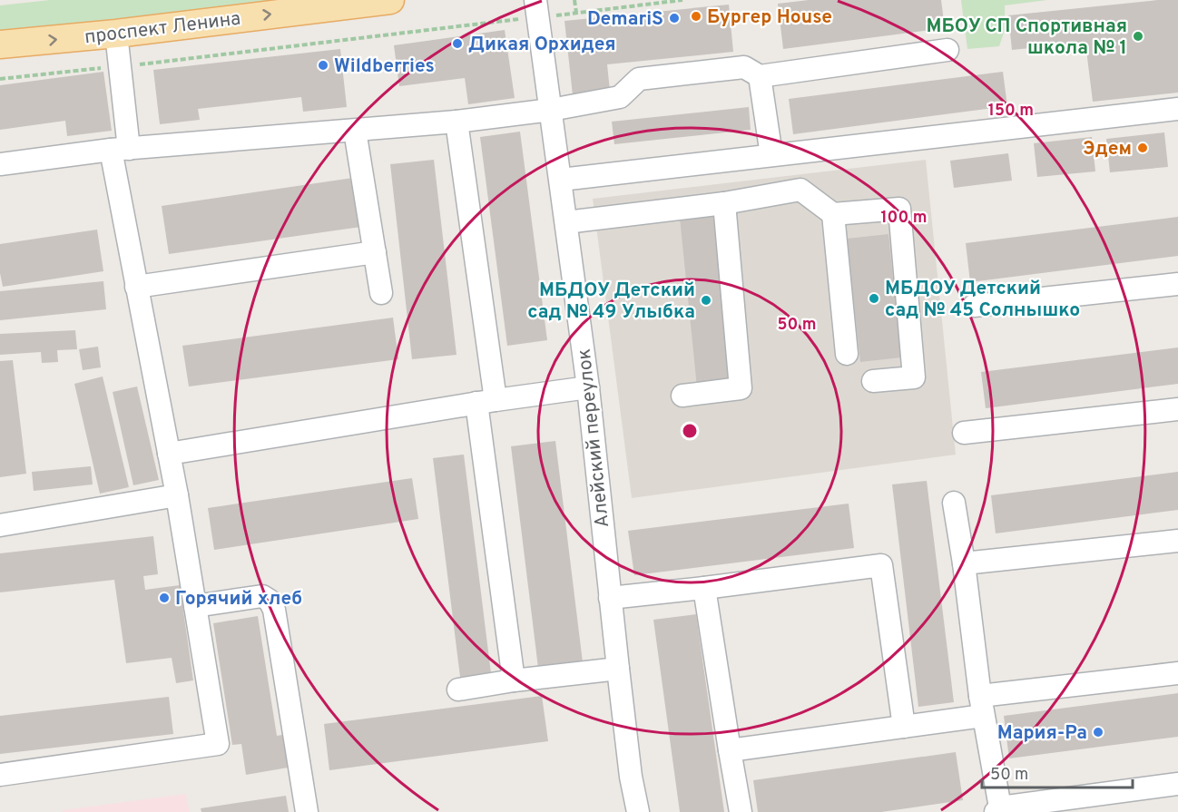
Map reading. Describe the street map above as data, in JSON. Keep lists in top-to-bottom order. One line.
{"streets":{"main road":["проспект Ленина"],"street":["Алейский переулок"]},"one_way":["проспект Ленина"],"places":["Бургер House","DemariS","МБОУ СП Спортивная школа № 1","Дикая Орхидея","Wildberries","Эдем","МБДОУ Детский сад № 45 Солнышко","МБДОУ Детский сад № 49 Улыбка","Горячий хлеб","Мария-Ра"],"scale_bar":"50 m","rings":["150 m","100 m","50 m"]}
